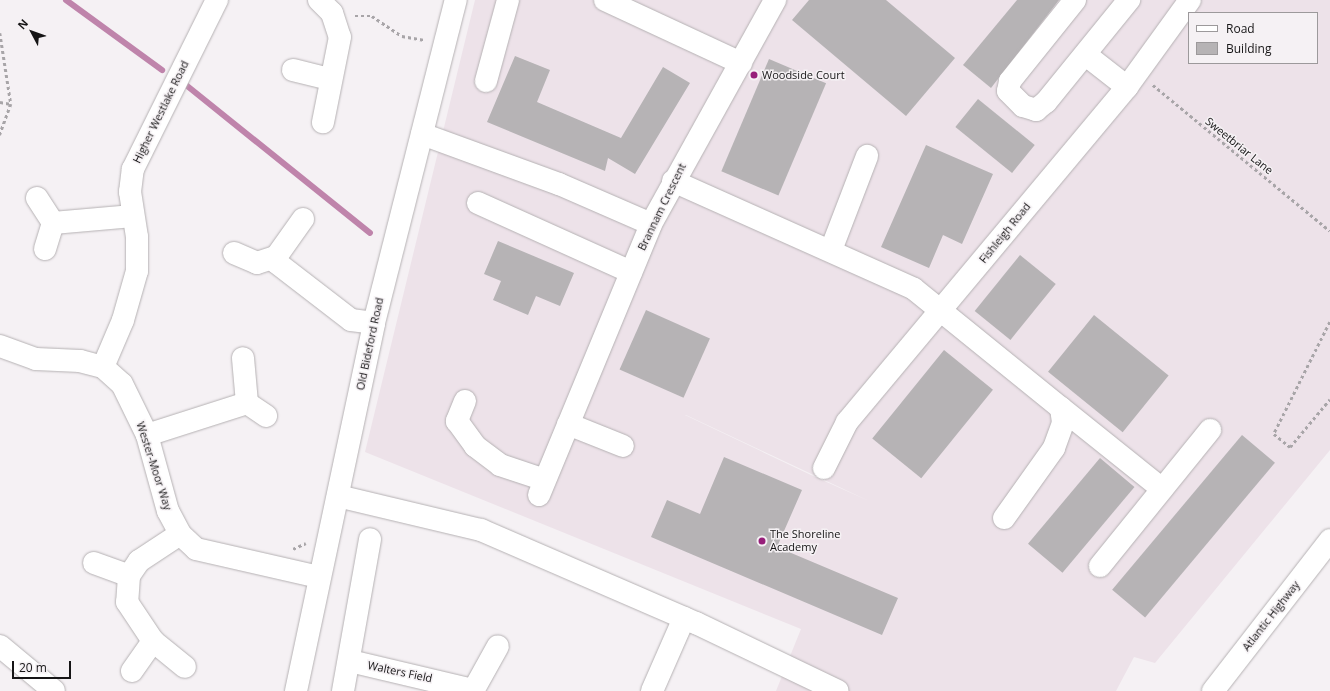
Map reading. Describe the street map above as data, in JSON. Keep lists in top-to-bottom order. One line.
{"streets":{"main road":["Higher Westlake Road","Brannam Crescent","Fishleigh Road","Old Bideford Road","Wester-Moor Way","Atlantic Highway","Walters Field"],"path":["Sweetbriar Lane"]},"crossings":[["Higher Westlake Road","Wester-Moor Way"],["Sweetbriar Lane","Fishleigh Road"],["Old Bideford Road","Wester-Moor Way"]],"places":["Woodside Court","The Shoreline Academy"],"legend":["Road","Building"],"scale_bar":"20 m","north":"top left"}
